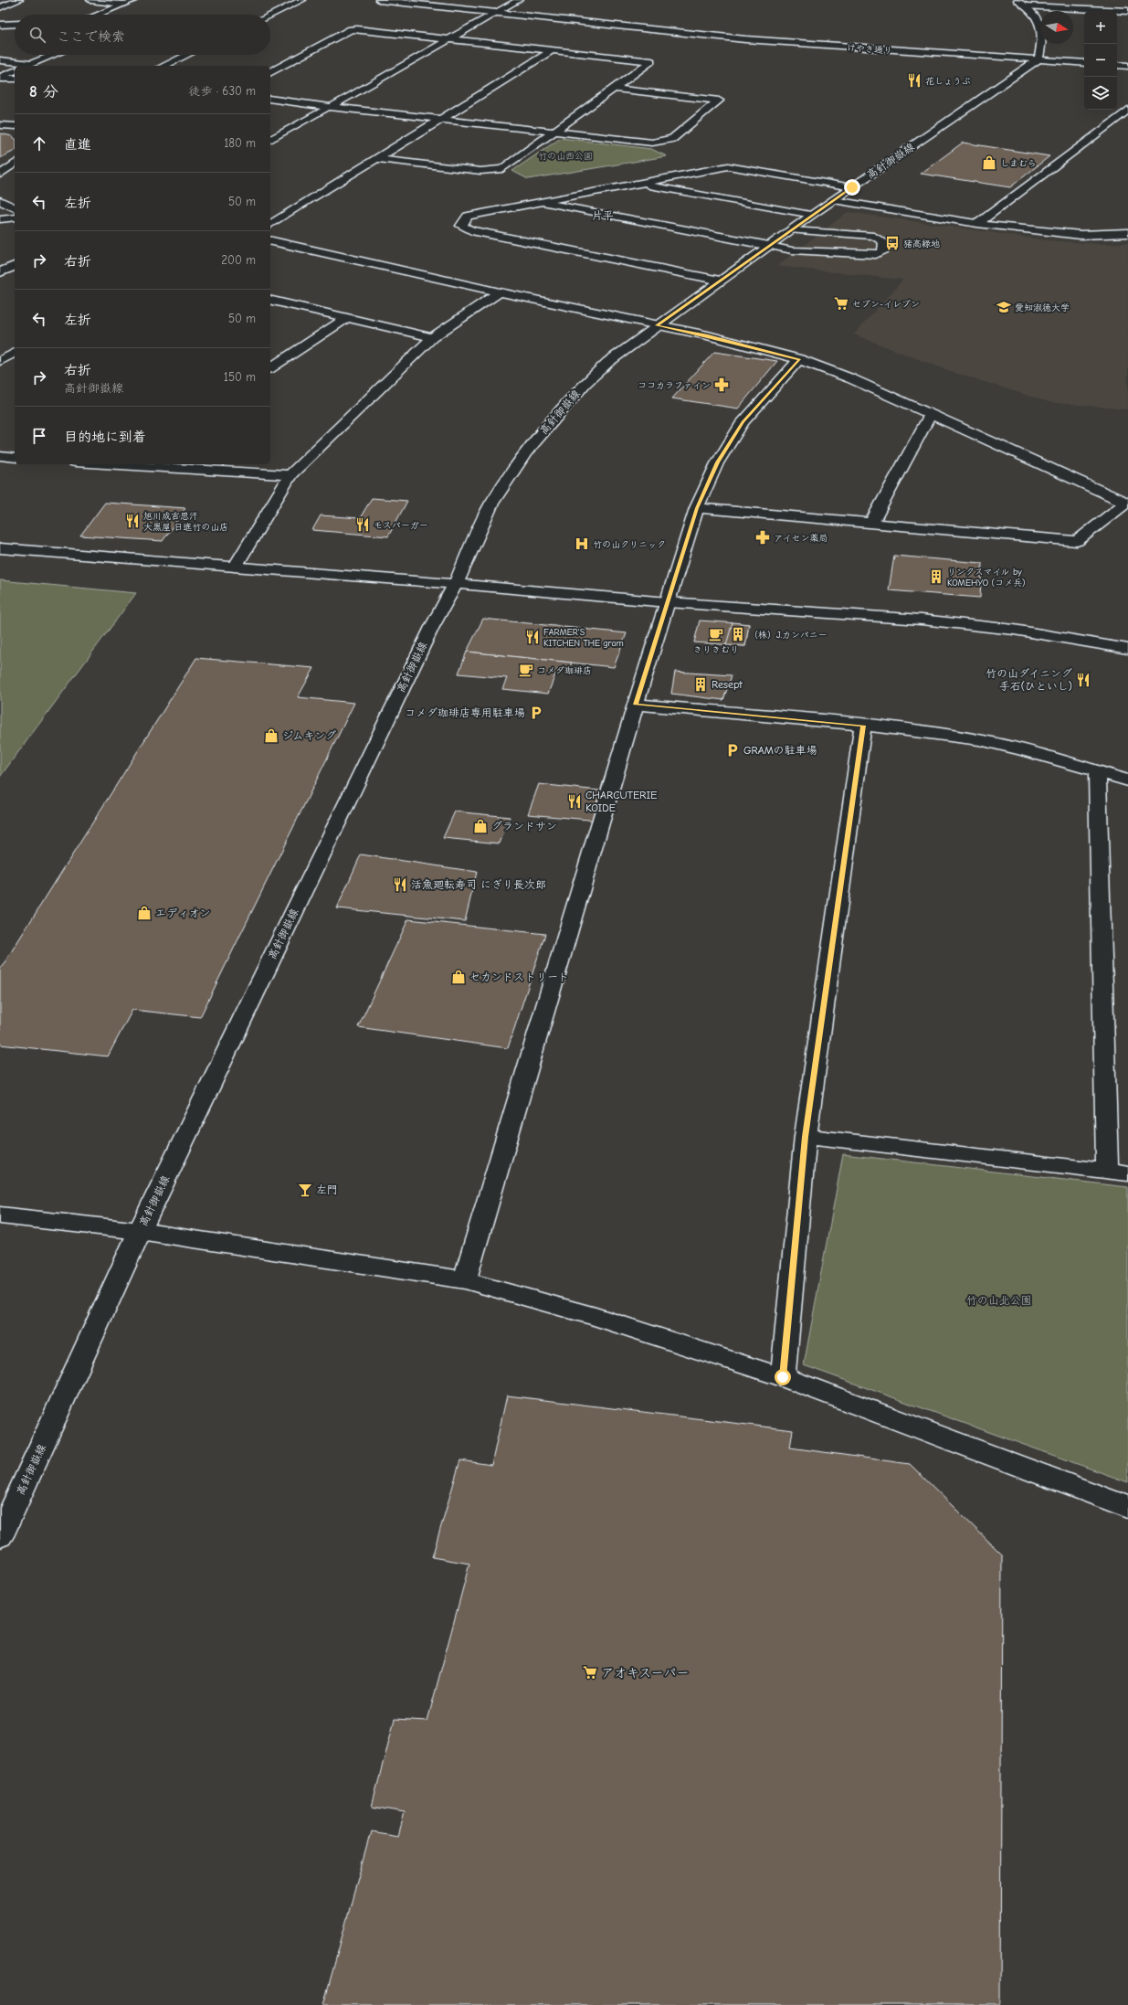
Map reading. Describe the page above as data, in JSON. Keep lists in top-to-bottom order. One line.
{"streets":{"street":["けやき通り","高針御嶽線"]},"crossings":[["けやき通り","高針御嶽線"]],"districts":["片平"],"parks":["竹の山西公園","竹の山北公園"],"places":{"restaurant":["花しょうぶ","旭川成吉思汗 大黒屋 日進竹の山店","モスバーガー","FARMER’S KITCHEN THE gram","竹の山ダイニング 手石(ひといし)","CHARCUTERIE KOIDE","活魚廻転寿司 にぎり長次郎"],"shop":["しまむら","ジムキング","グランドサン","エディオン","セカンドストリート"],"bus stop":["猪高緑地"],"supermarket":["セブン-イレブン","アオキスーパー"],"school or university":["愛知淑徳大学"],"pharmacy":["ココカラファイン","アイセン薬局"],"hospital":["竹の山クリニック"],"building":["リンクスマイル by KOMEHYO (コメ兵)","（株）J.カンパニー","Resept"],"cafe":["きりきむり","コメダ珈琲店"],"parking":["コメダ珈琲店専用駐車場","GRAMの駐車場"],"bar":["左門"]},"north":"right","page":{"map_buttons":["+","−"],"search":"ここで検索","heading":["8 分","徒歩 · 630 m"],"list":[["直進","180 m"],["左折","50 m"],["右折","200 m"],["左折","50 m"],["右折","高針御嶽線","150 m"],"目的地に到着"]}}
